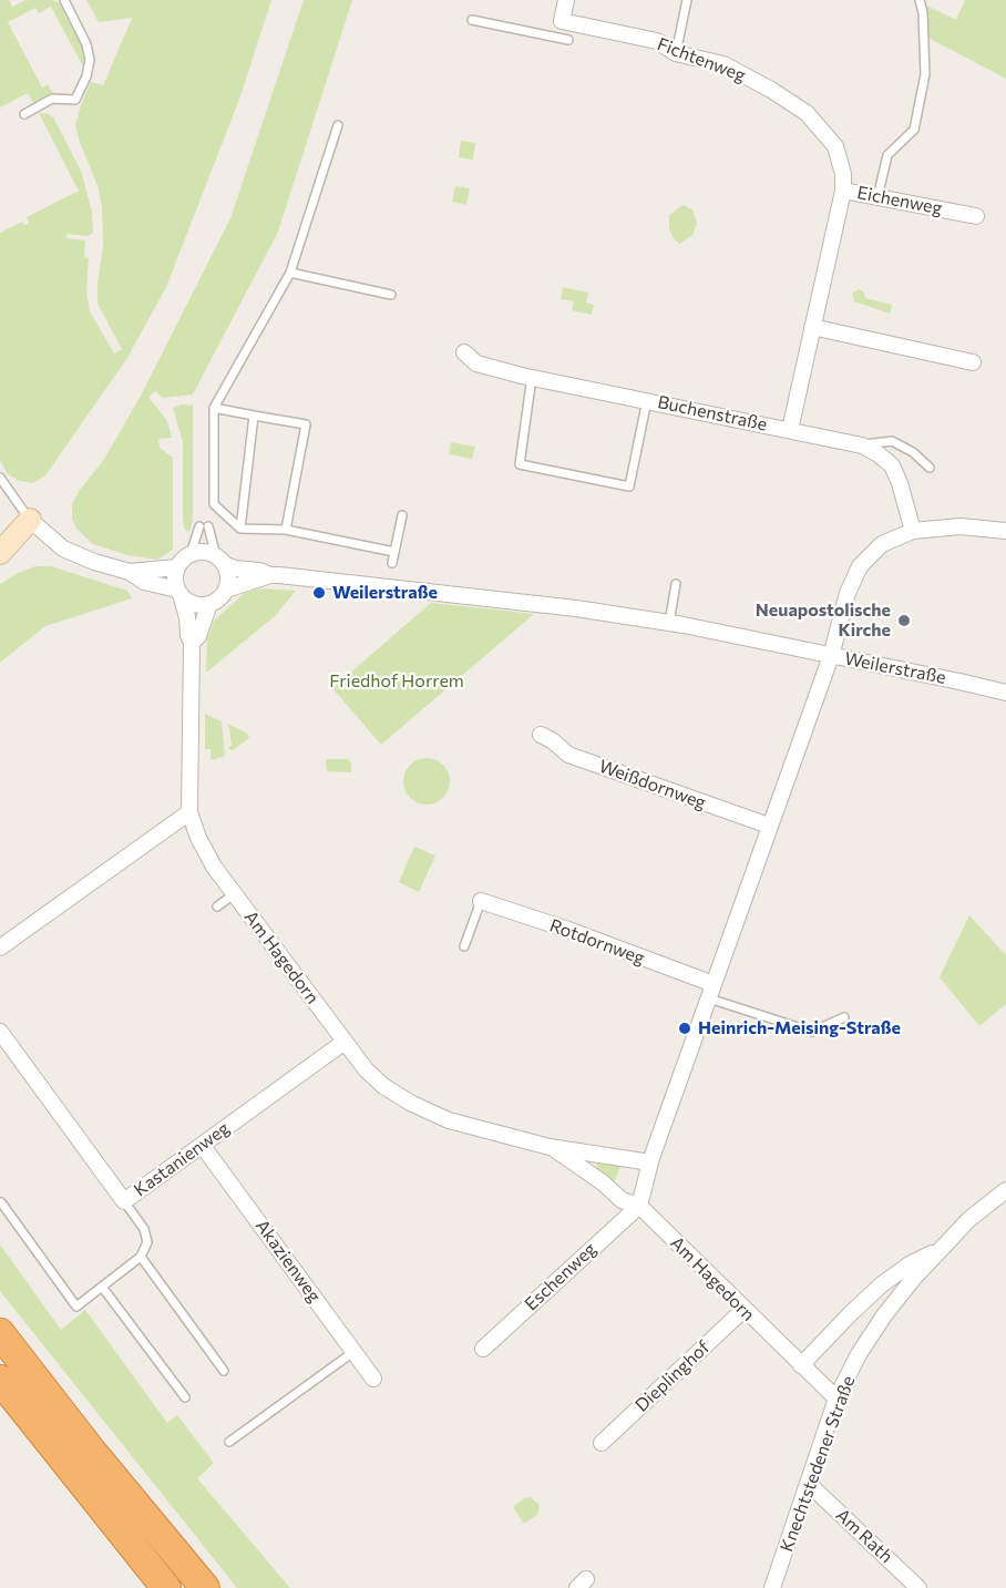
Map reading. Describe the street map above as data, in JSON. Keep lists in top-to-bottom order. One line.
{"streets":{"street":["Fichtenweg","Eichenweg","Buchenstraße","Weilerstraße","Weißdornweg","Rotdornweg","Am Hagedorn","Kastanienweg","Akazienweg","Eschenweg","Dieplinghof","Knechtstedener Straße","Am Rath"]},"crossings":[["Fichtenweg","Eichenweg"],["Eichenweg","Buchenstraße"],["Weilerstraße","Am Hagedorn"],["Am Hagedorn","Kastanienweg"],["Am Hagedorn","Eschenweg"],["Am Hagedorn","Dieplinghof"],["Am Hagedorn","Knechtstedener Straße"],["Kastanienweg","Akazienweg"],["Knechtstedener Straße","Am Rath"]],"parks":["Friedhof Horrem"],"places":["Weilerstraße","Neuapostolische Kirche","Heinrich-Meising-Straße"]}
